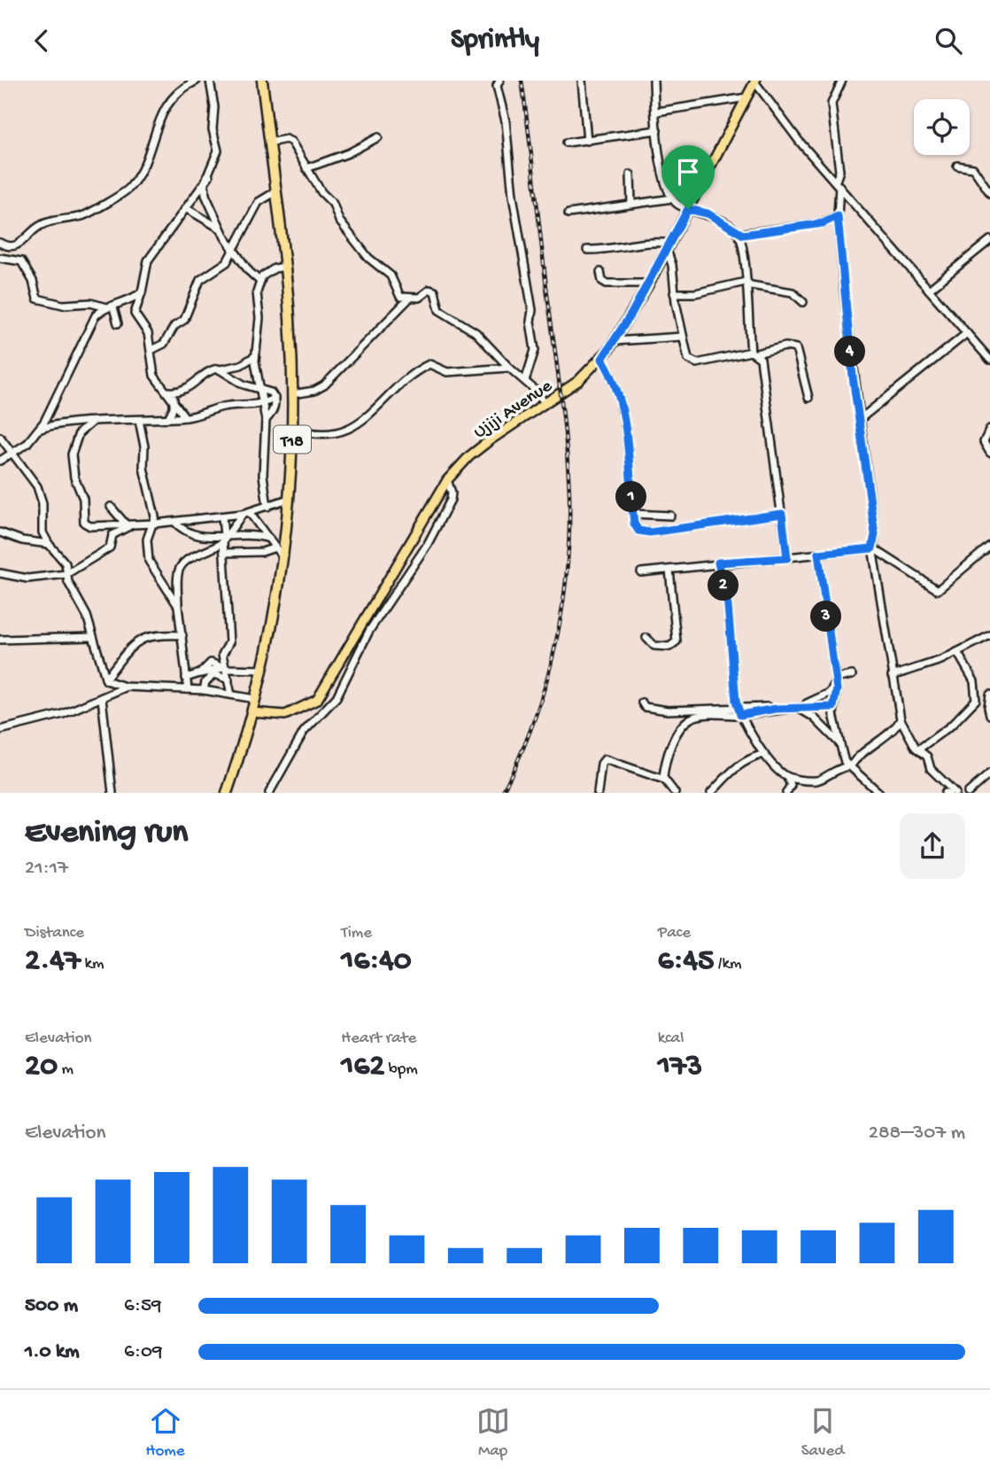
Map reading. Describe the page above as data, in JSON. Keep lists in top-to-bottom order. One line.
{"streets":{"highway":["T18"],"main road":["Ujiji Avenue"]},"crossings":[["Ujiji Avenue","T18"]],"page":{"header":"Sprintly","pins":["4","1","2","3"],"heading":["Evening run","21:17"],"stats":[["Distance","2.47 km"],["Time","16:40"],["Pace","6:45 /km"],["Elevation","20 m"],["Heart rate","162 bpm"],["kcal","173"]],"chart":["Elevation","288–307 m"],"list":[{"name":"500 m","note":"6:59"},{"name":"1.0 km","note":"6:09"}],"tabs":["Home","Map","Saved"]}}
